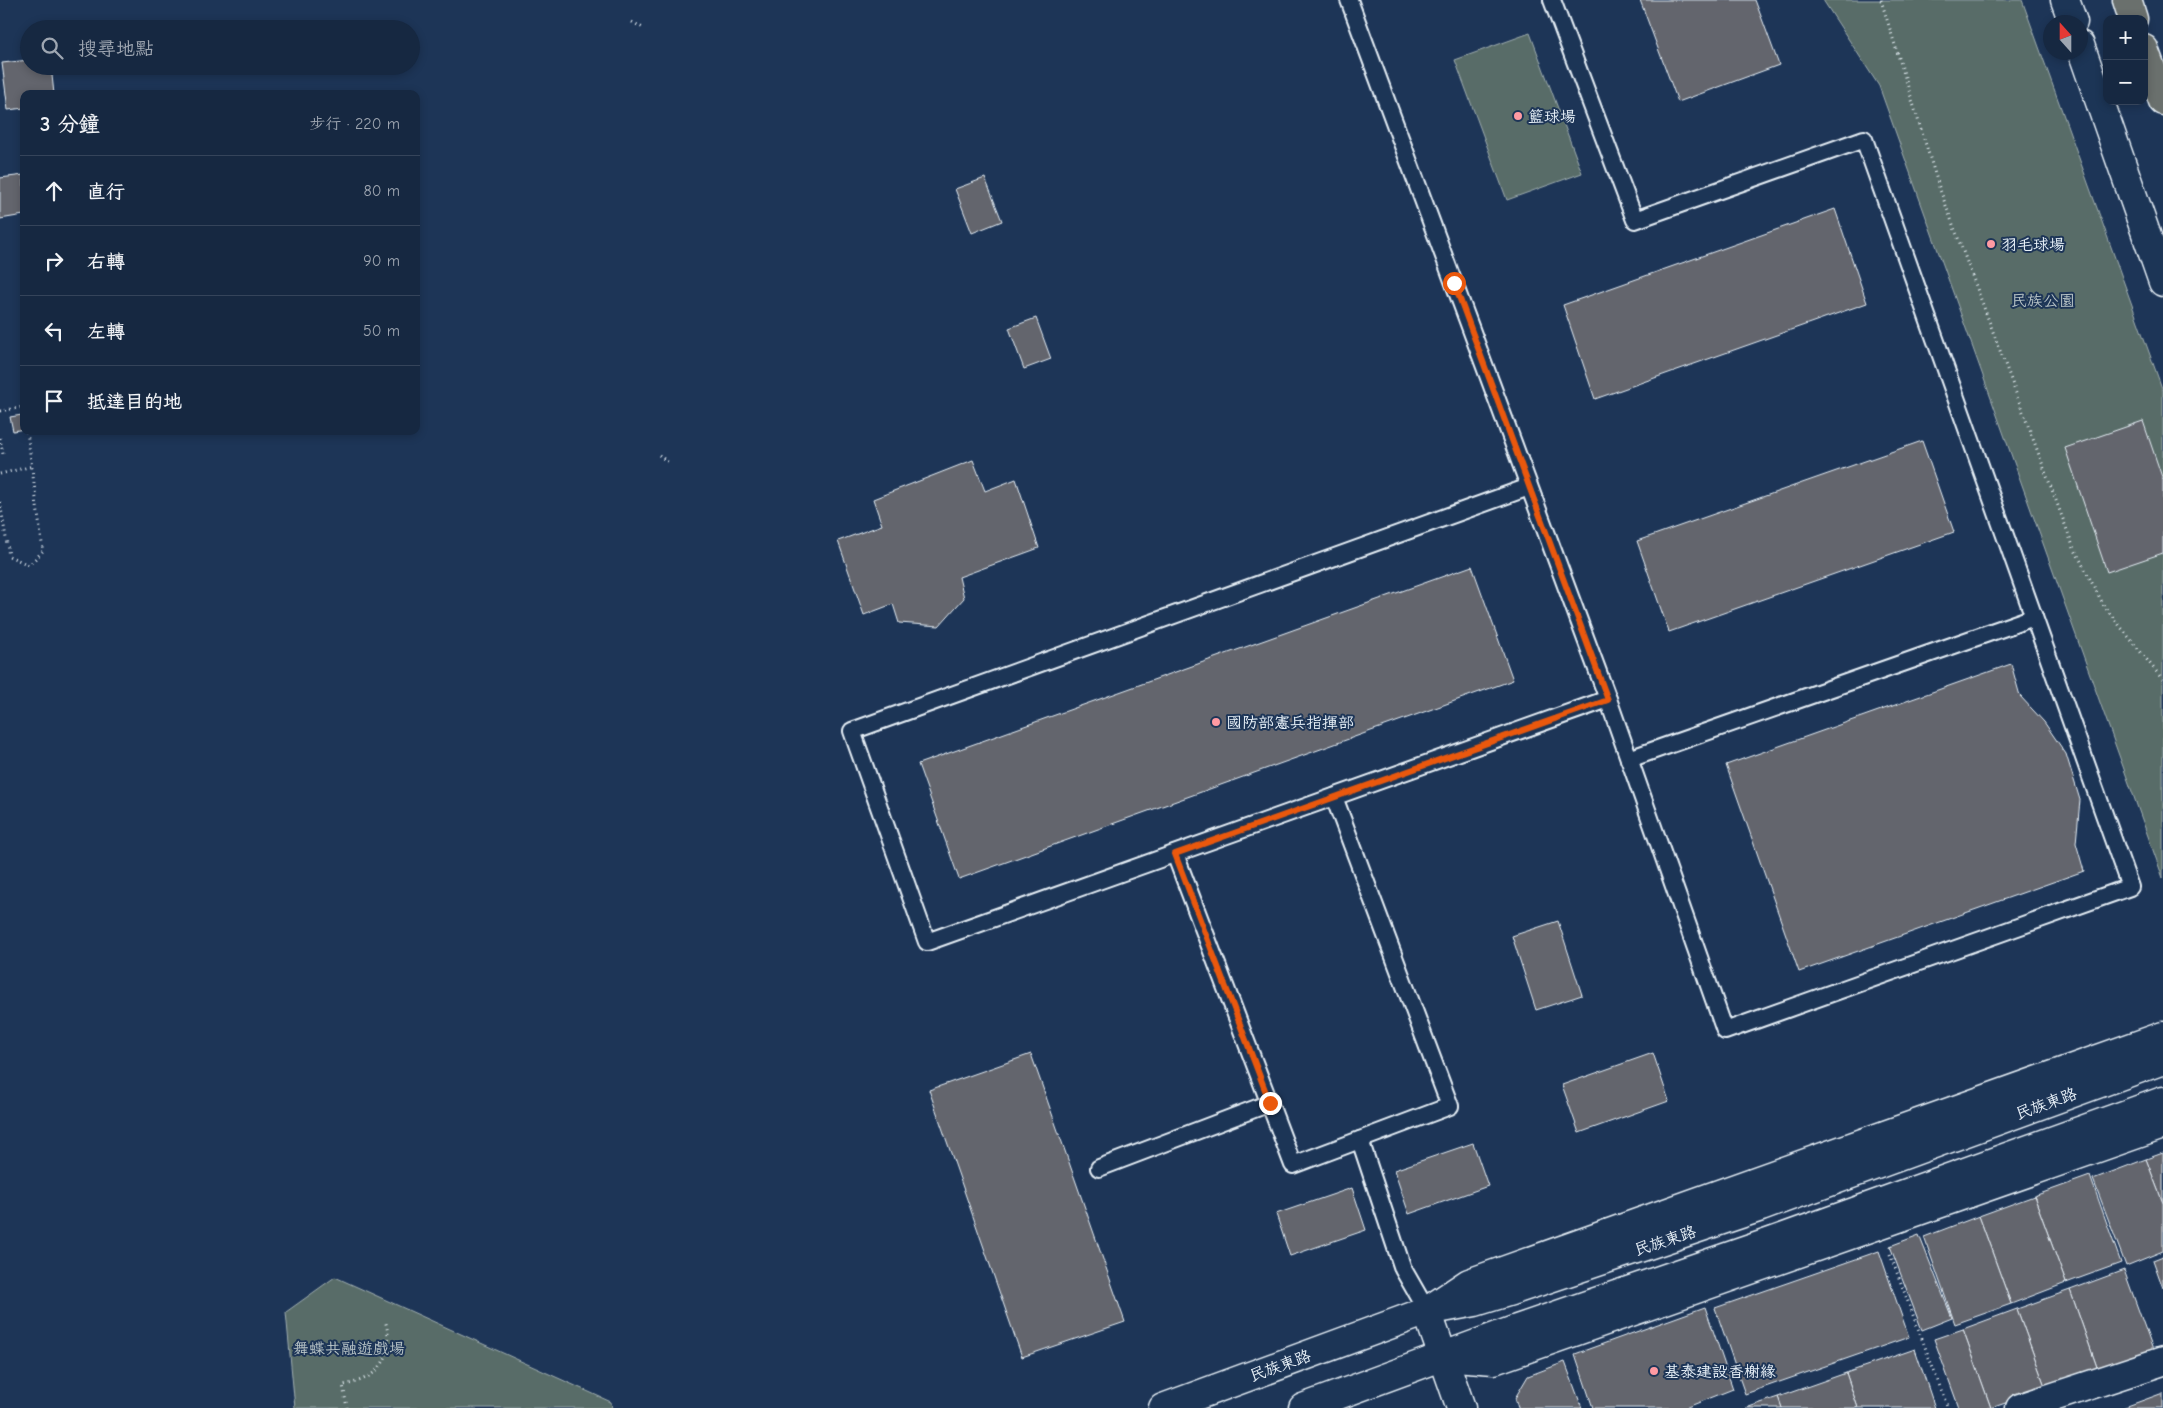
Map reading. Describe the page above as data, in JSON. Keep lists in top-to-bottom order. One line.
{"streets":{"street":["民族東路"]},"parks":["民族公園","舞蝶共融遊戲場"],"places":["籃球場","羽毛球場","國防部憲兵指揮部","基泰建設香榭緣"],"north":"top","page":{"map_buttons":["+","−"],"search":"搜尋地點","heading":["3 分鐘","步行 · 220 m"],"list":[["直行","80 m"],["右轉","90 m"],["左轉","50 m"],"抵達目的地"]}}
